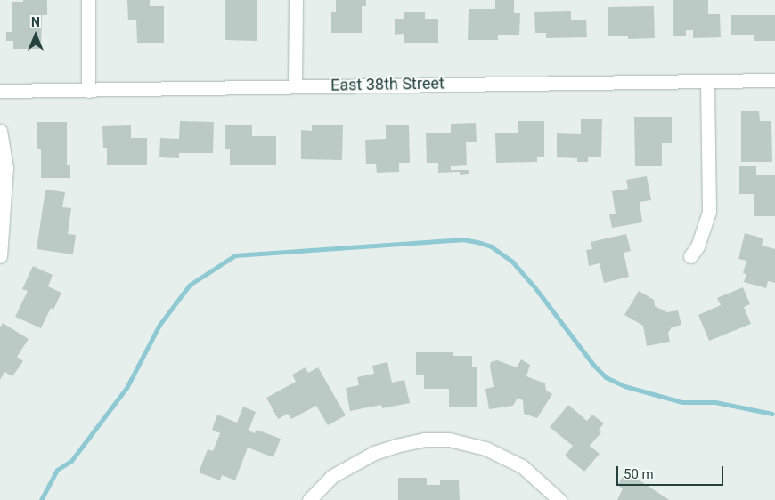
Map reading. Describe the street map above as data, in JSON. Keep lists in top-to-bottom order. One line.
{"streets":{"street":["East 38th Street"]},"scale_bar":"50 m","north":"top"}
